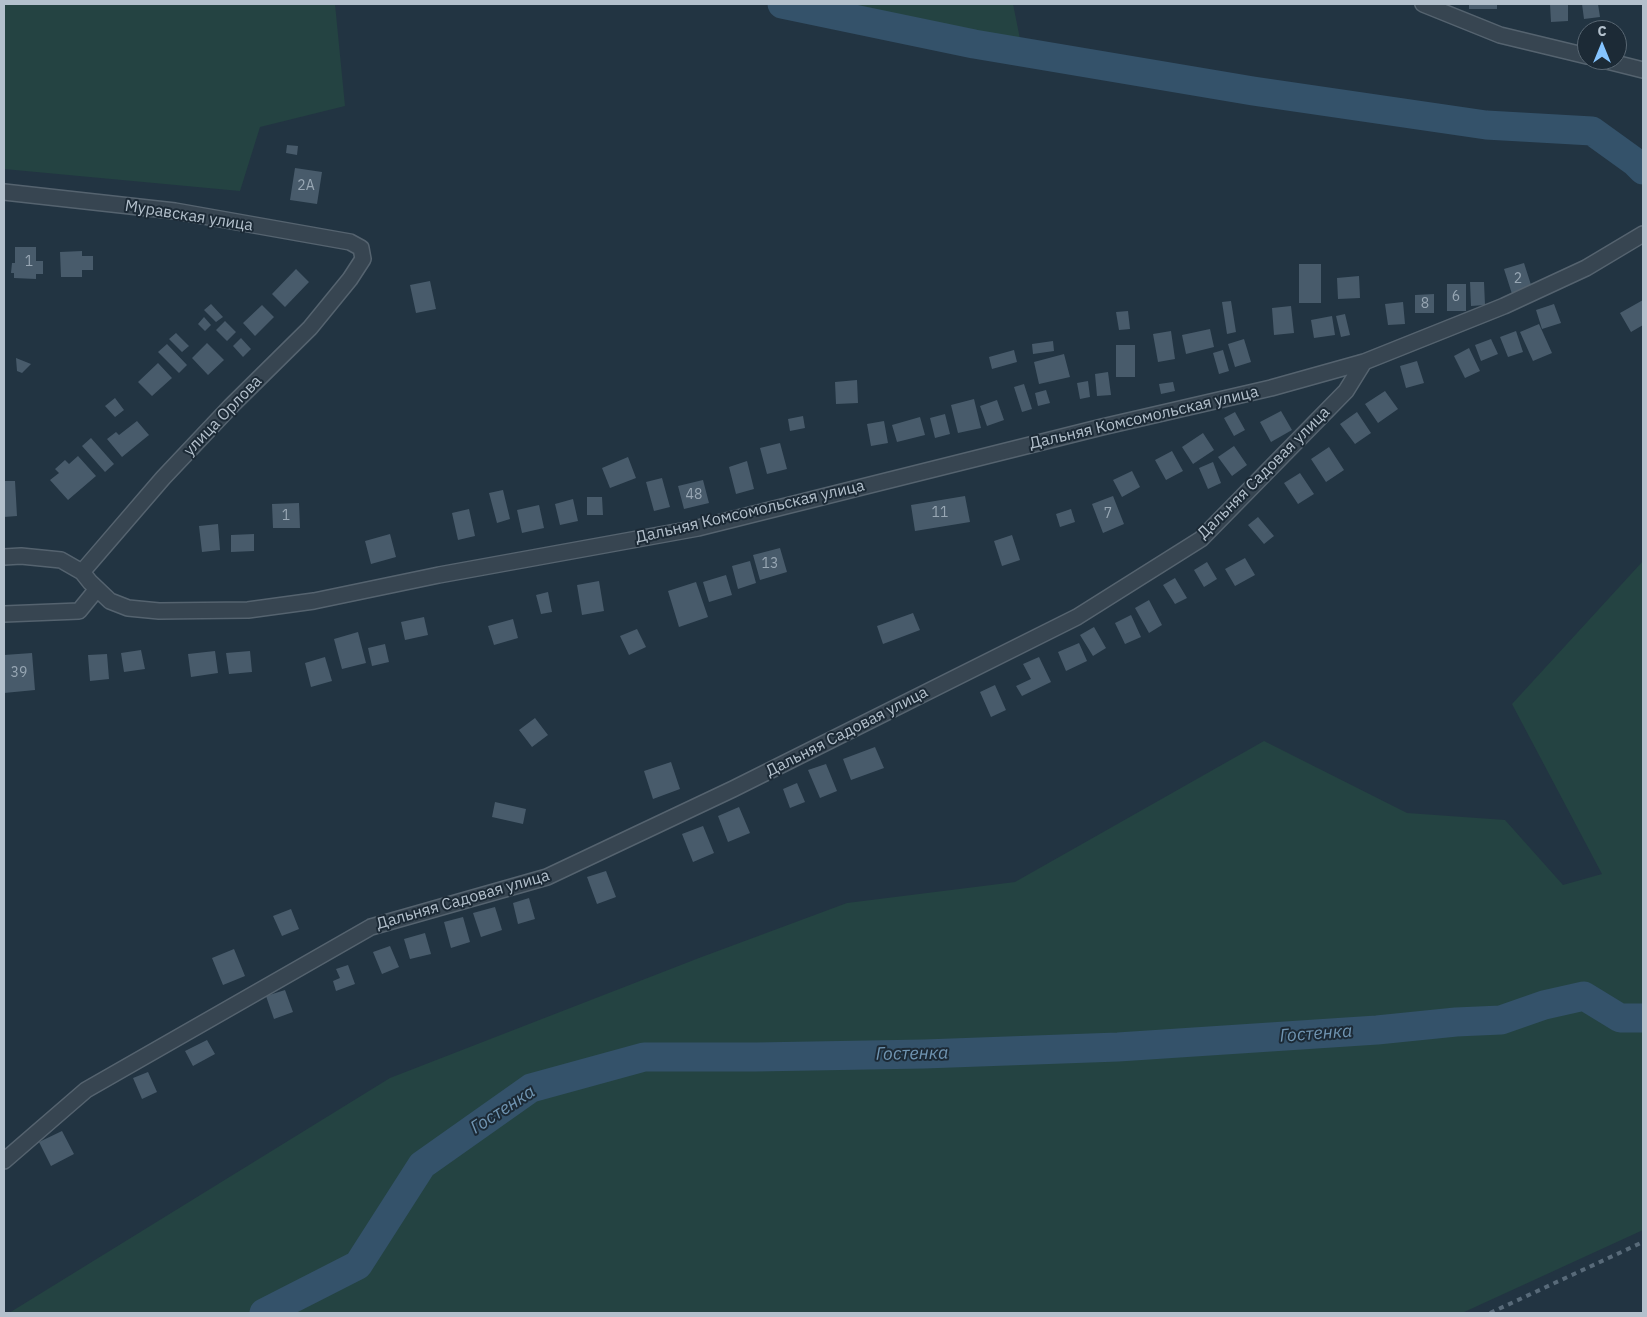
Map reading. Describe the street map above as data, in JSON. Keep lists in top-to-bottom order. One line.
{"streets":{"street":["Муравская улица","улица Орлова","Дальняя Комсомольская улица","Дальняя Садовая улица"]},"crossings":[["Муравская улица","улица Орлова"],["Дальняя Комсомольская улица","Дальняя Садовая улица"]],"water":["Гостенка"],"house_numbers":["2А","1","2","6","8","48","11","7","1","13","39"],"north":"top"}
